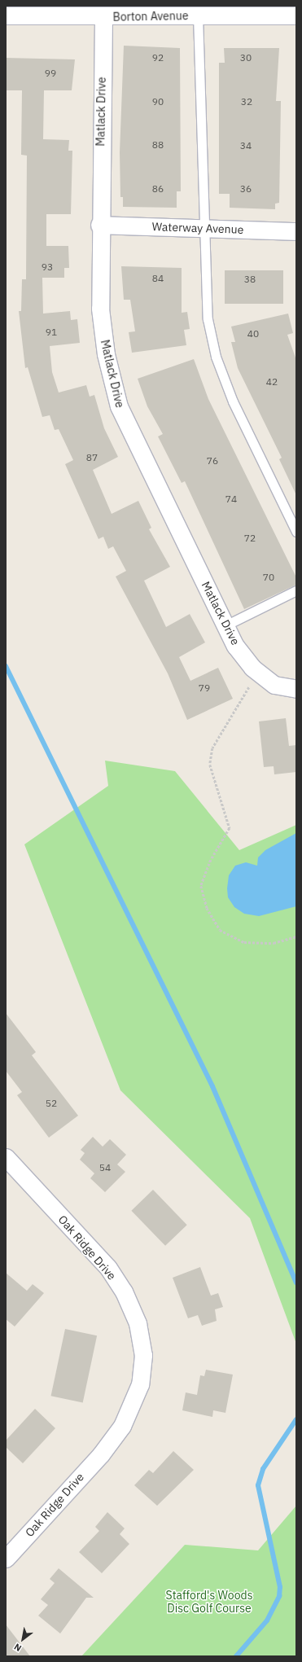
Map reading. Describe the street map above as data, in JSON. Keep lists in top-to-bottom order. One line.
{"streets":{"street":["Borton Avenue","Matlack Drive","Waterway Avenue","Oak Ridge Drive"]},"crossings":[["Borton Avenue","Matlack Drive"],["Matlack Drive","Waterway Avenue"]],"parks":["Stafford's Woods Disc Golf Course"],"house_numbers":["92","30","99","90","32","88","34","86","36","93","84","38","91","40","42","87","76","74","72","70","79","52","54"],"north":"bottom left"}
